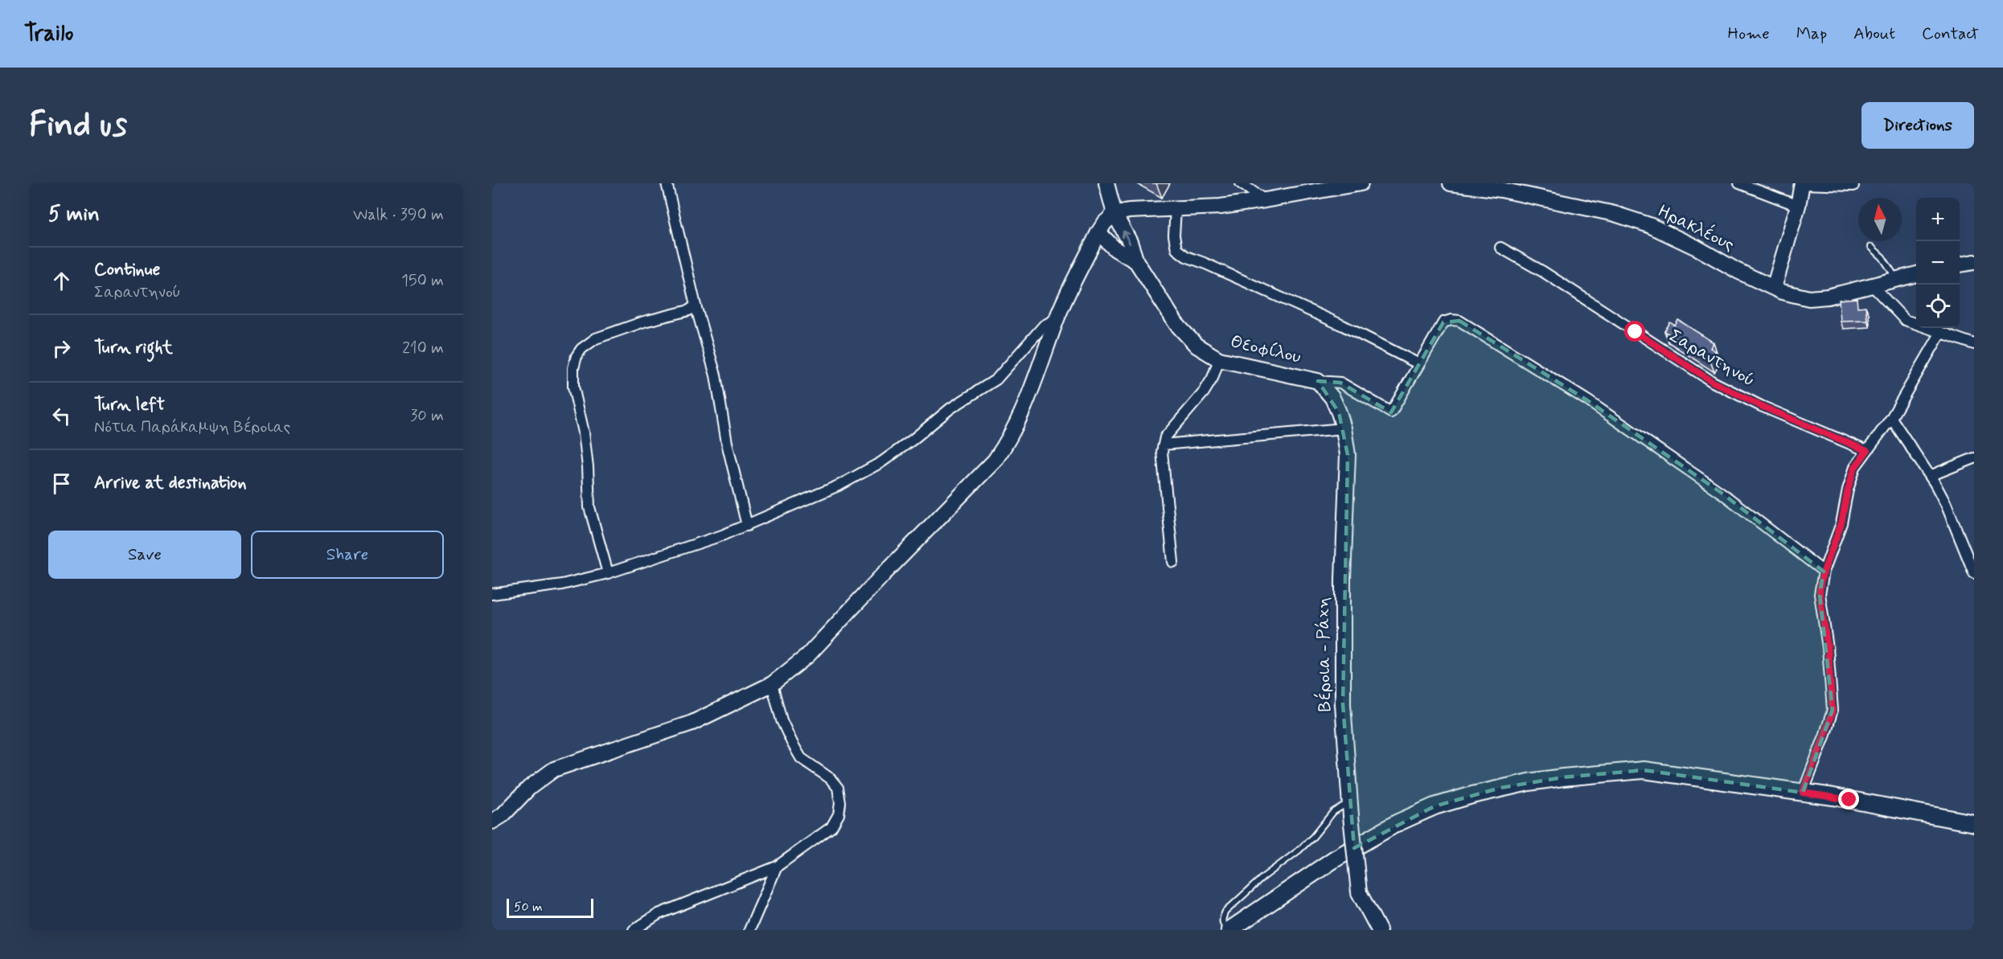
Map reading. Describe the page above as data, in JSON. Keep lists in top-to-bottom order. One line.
{"streets":{"street":["Ηρακλέους","Θεοφίλου","Σαραντηνού","Βέροια - Ράχη"]},"crossings":[["Θεοφίλου","Βέροια - Ράχη"]],"scale_bar":"50 m","north":"top","page":{"header":"Trailo","nav":["Home","Map","About","Contact"],"buttons":["Directions",["Save","Share"]],"title":"Find us","heading":["5 min","Walk · 390 m"],"map_buttons":["+","−"],"list":[["Continue","Σαραντηνού","150 m"],["Turn right","210 m"],["Turn left","Νότια Παράκαμψη Βέροιας","30 m"],"Arrive at destination"],"scale":"50 m"}}
